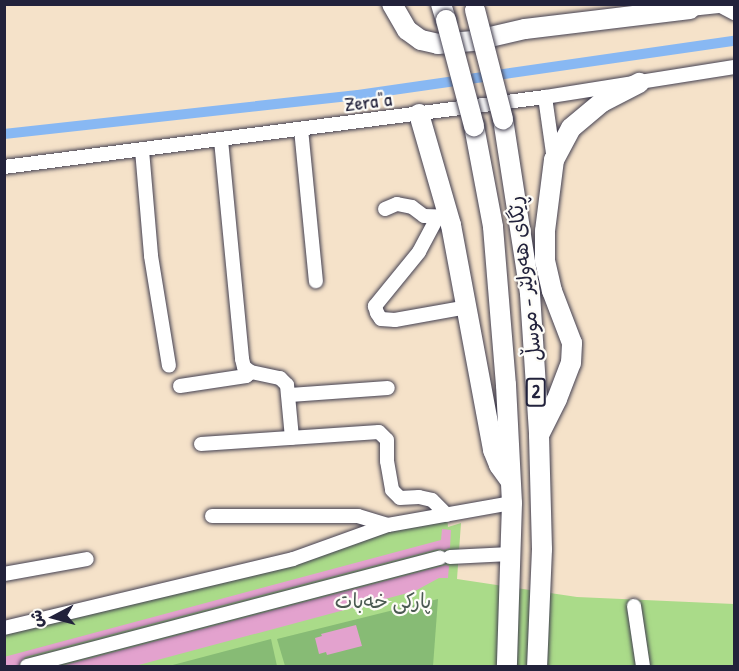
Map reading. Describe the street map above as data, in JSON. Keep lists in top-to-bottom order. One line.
{"streets":{"highway":["ڕێگای هەولێر - موسڵ","2"],"street":["Zera\"a"]},"parks":["پارکی خەبات"],"north":"left"}
